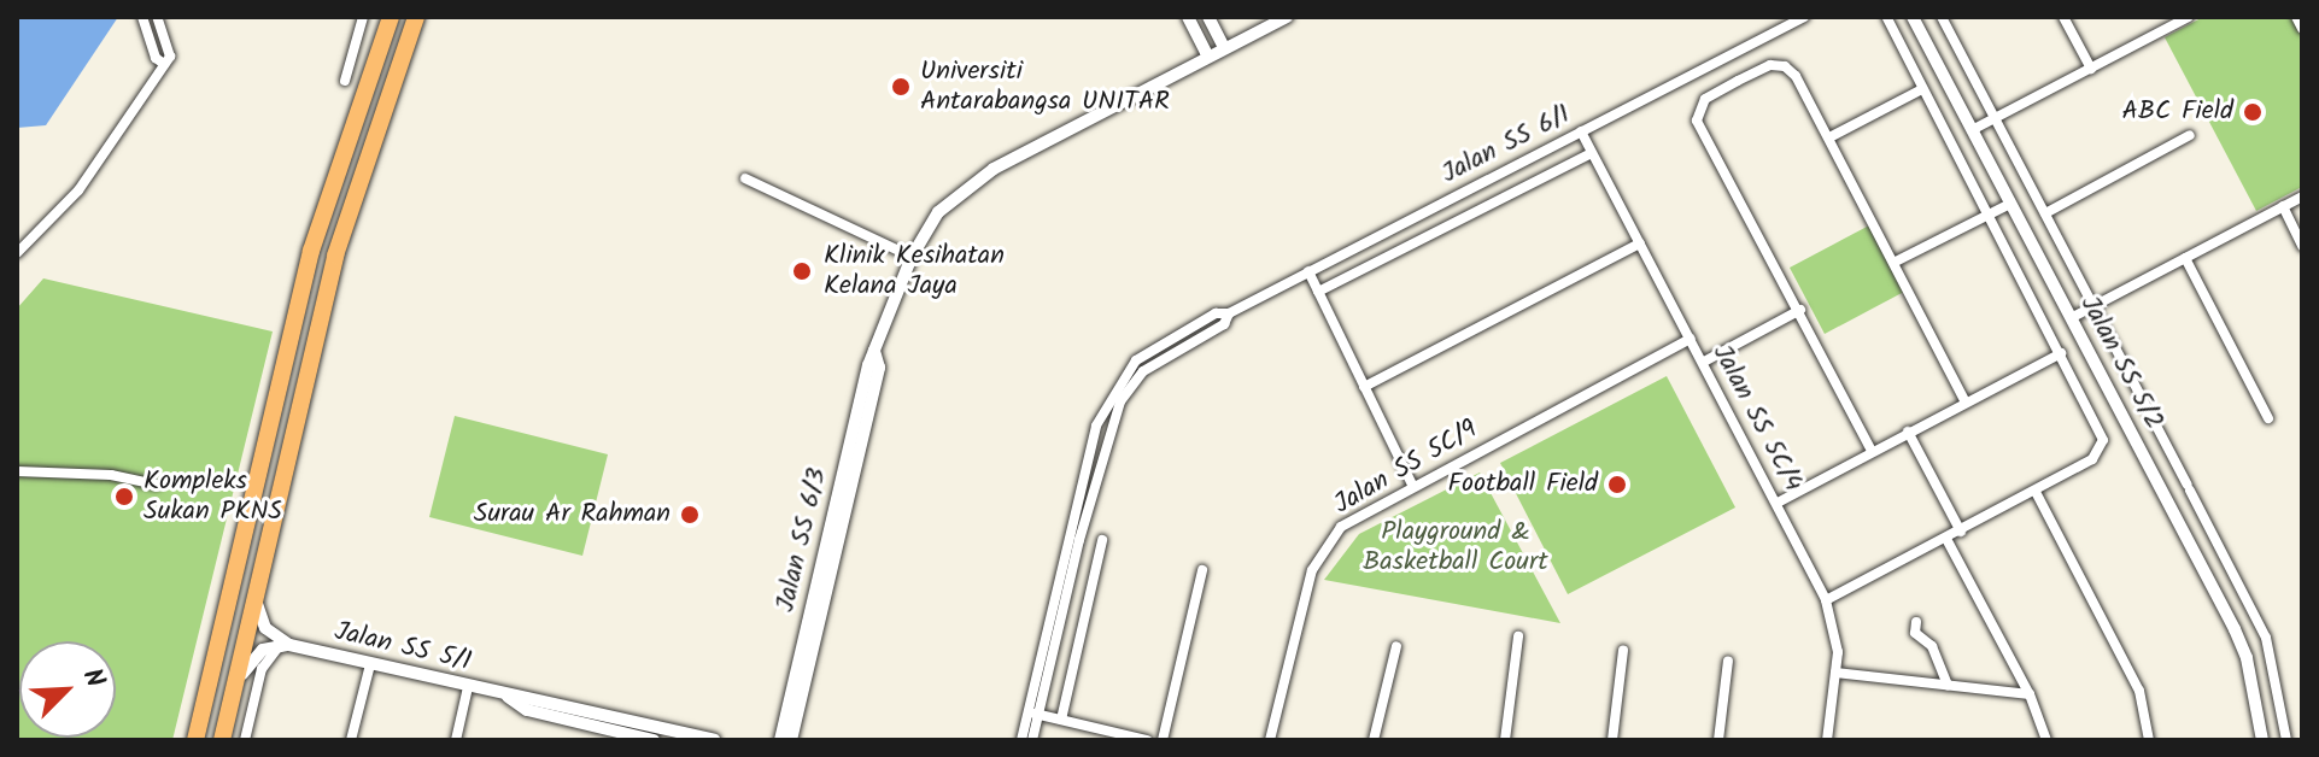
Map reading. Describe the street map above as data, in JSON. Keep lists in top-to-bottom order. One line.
{"streets":{"street":["Jalan SS 6/1","Jalan SS 5/2","Jalan SS 5C/4","Jalan SS 5C/9","Jalan SS 6/3","Jalan SS 5/1"]},"crossings":[["Jalan SS 6/1","Jalan SS 5C/4"],["Jalan SS 5C/4","Jalan SS 5C/9"]],"parks":["Playground & Basketball Court"],"places":["Universiti Antarabangsa UNITAR","ABC Field","Klinik Kesihatan Kelana Jaya","Football Field","Kompleks Sukan PKNS","Surau Ar Rahman"],"north":"top right"}
